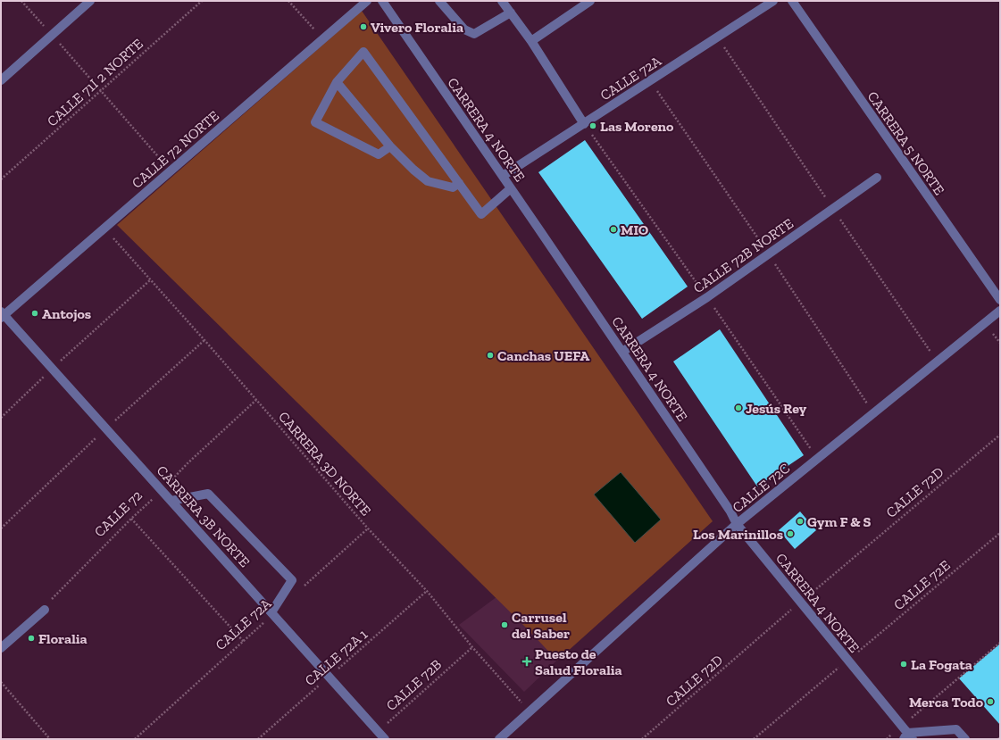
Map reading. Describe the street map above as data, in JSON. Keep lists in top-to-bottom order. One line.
{"streets":{"street":["CALLE 72A","CARRERA 4 NORTE","CARRERA 5 NORTE","CALLE 72 NORTE","CALLE 72B NORTE","CALLE 72C","CARRERA 3B NORTE"],"path":["CALLE 71I 2 NORTE","CARRERA 3D NORTE","CALLE 72D","CALLE 72","CALLE 72E","CALLE 72A 1","CALLE 72B"]},"crossings":[["CALLE 72A","CARRERA 4 NORTE"],["CALLE 72A","CARRERA 3B NORTE"],["CARRERA 4 NORTE","CALLE 72B NORTE"],["CARRERA 4 NORTE","CALLE 72C"],["CALLE 72 NORTE","CARRERA 3D NORTE"],["CALLE 72 NORTE","CARRERA 3B NORTE"],["CARRERA 3D NORTE","CALLE 72C"],["CARRERA 3D NORTE","CALLE 72"],["CARRERA 3D NORTE","CALLE 72A 1"],["CARRERA 3D NORTE","CALLE 72B"],["CALLE 72","CARRERA 3B NORTE"],["CARRERA 3B NORTE","CALLE 72A 1"],["CARRERA 3B NORTE","CALLE 72B"]],"places":{"other":["Vivero Floralia","Las Moreno","MIO","Antojos","Canchas UEFA","Jesús Rey","Gym F & S","Los Marinillos","Carrusel del Saber","Floralia","La Fogata","Merca Todo"],"health":["Puesto de Salud Floralia"]}}
